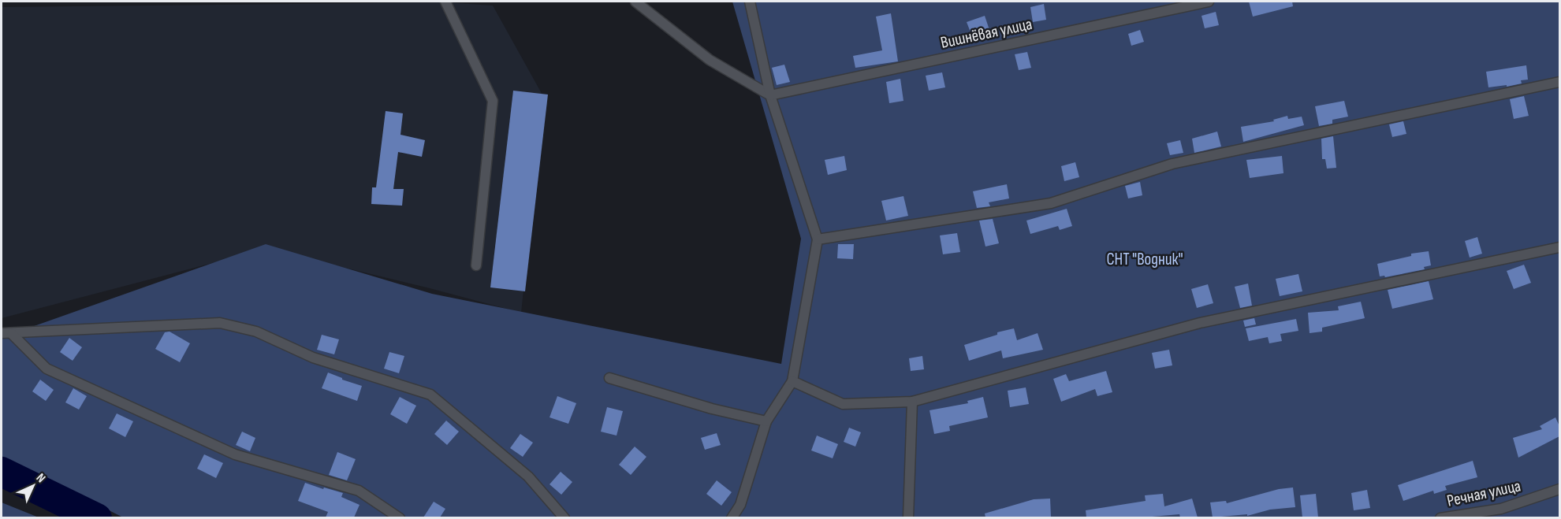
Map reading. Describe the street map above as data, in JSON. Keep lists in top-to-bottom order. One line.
{"streets":{"lane":["Вишнёвая улица","Речная улица"]},"parks":["СНТ \"Водник\""],"north":"top right"}
